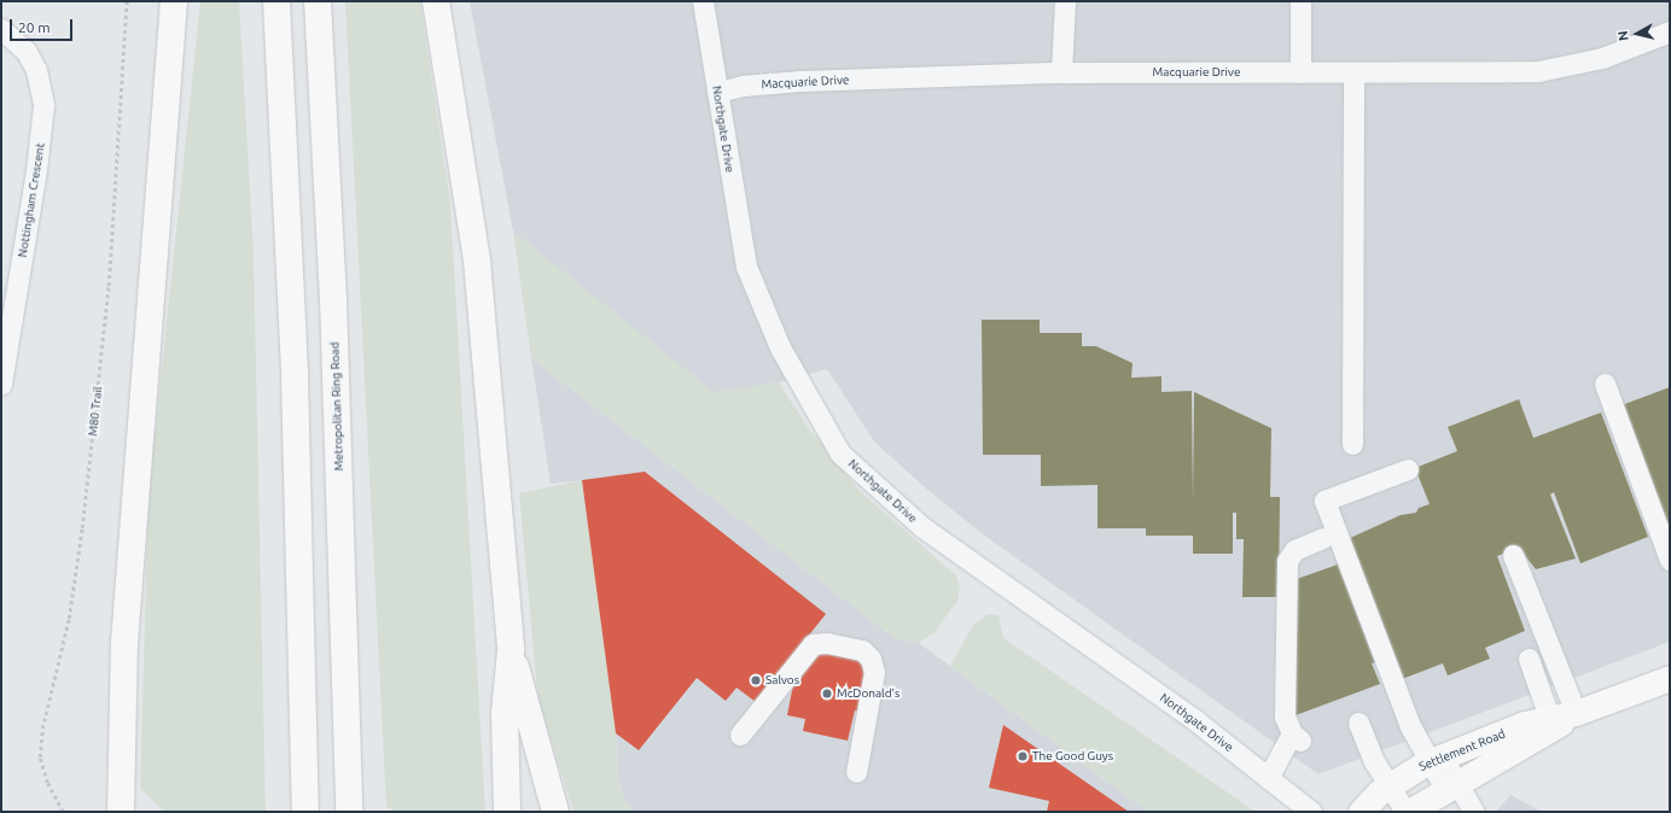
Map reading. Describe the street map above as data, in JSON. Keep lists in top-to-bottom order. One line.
{"streets":{"highway":["Metropolitan Ring Road"],"main road":["Settlement Road"],"street":["Macquarie Drive","Northgate Drive","Nottingham Crescent"],"path":["M80 Trail"]},"crossings":[["Macquarie Drive","Northgate Drive"]],"places":["Salvos","McDonald's","The Good Guys"],"scale_bar":"20 m","north":"left"}
